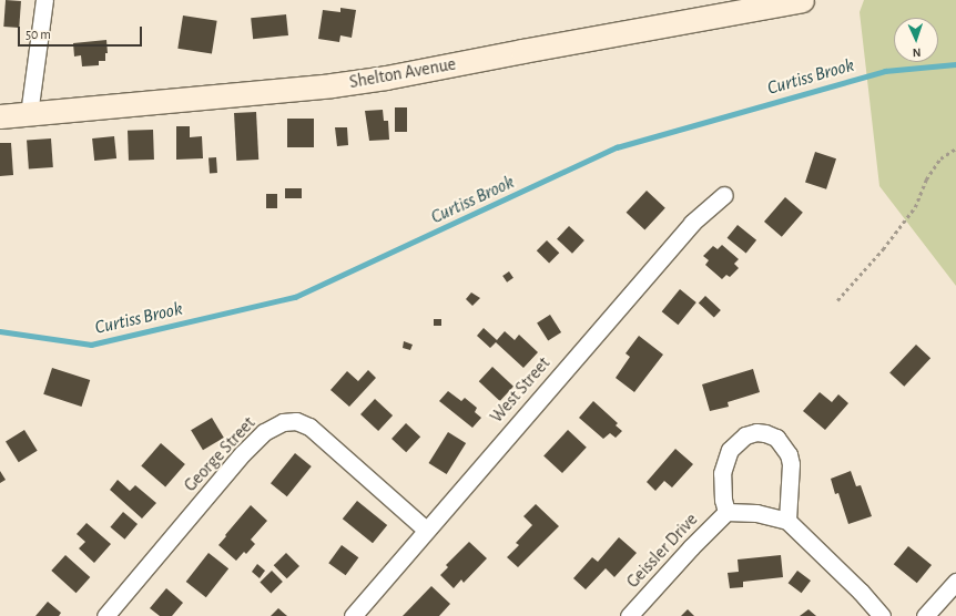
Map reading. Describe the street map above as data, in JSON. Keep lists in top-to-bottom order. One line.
{"streets":{"main road":["Shelton Avenue"],"street":["West Street","George Street","Geissler Drive"]},"crossings":[["West Street","George Street"]],"water":["Curtiss Brook"],"scale_bar":"50 m","north":"bottom"}
